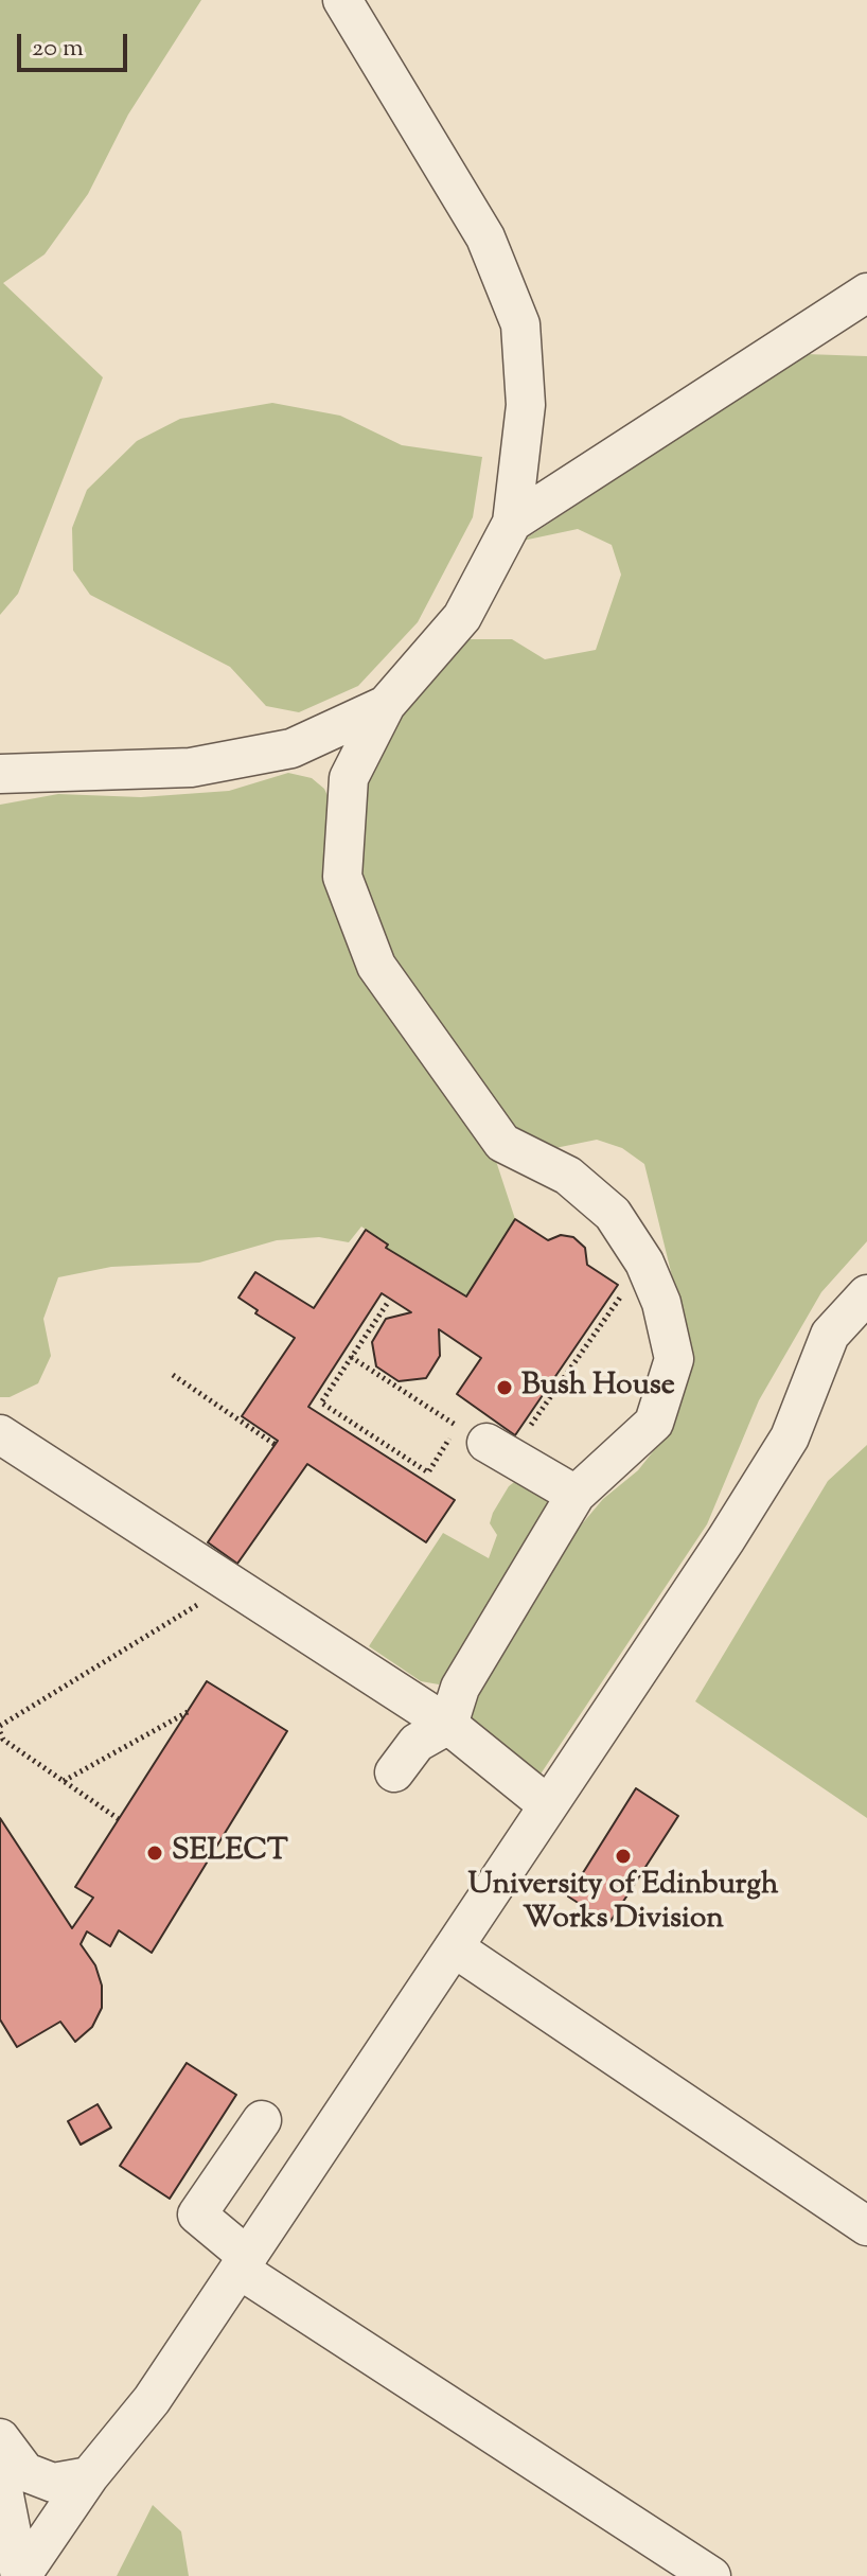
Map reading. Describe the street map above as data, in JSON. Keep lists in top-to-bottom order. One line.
{"places":["Bush House","SELECT","University of Edinburgh Works Division"],"scale_bar":"20 m"}
